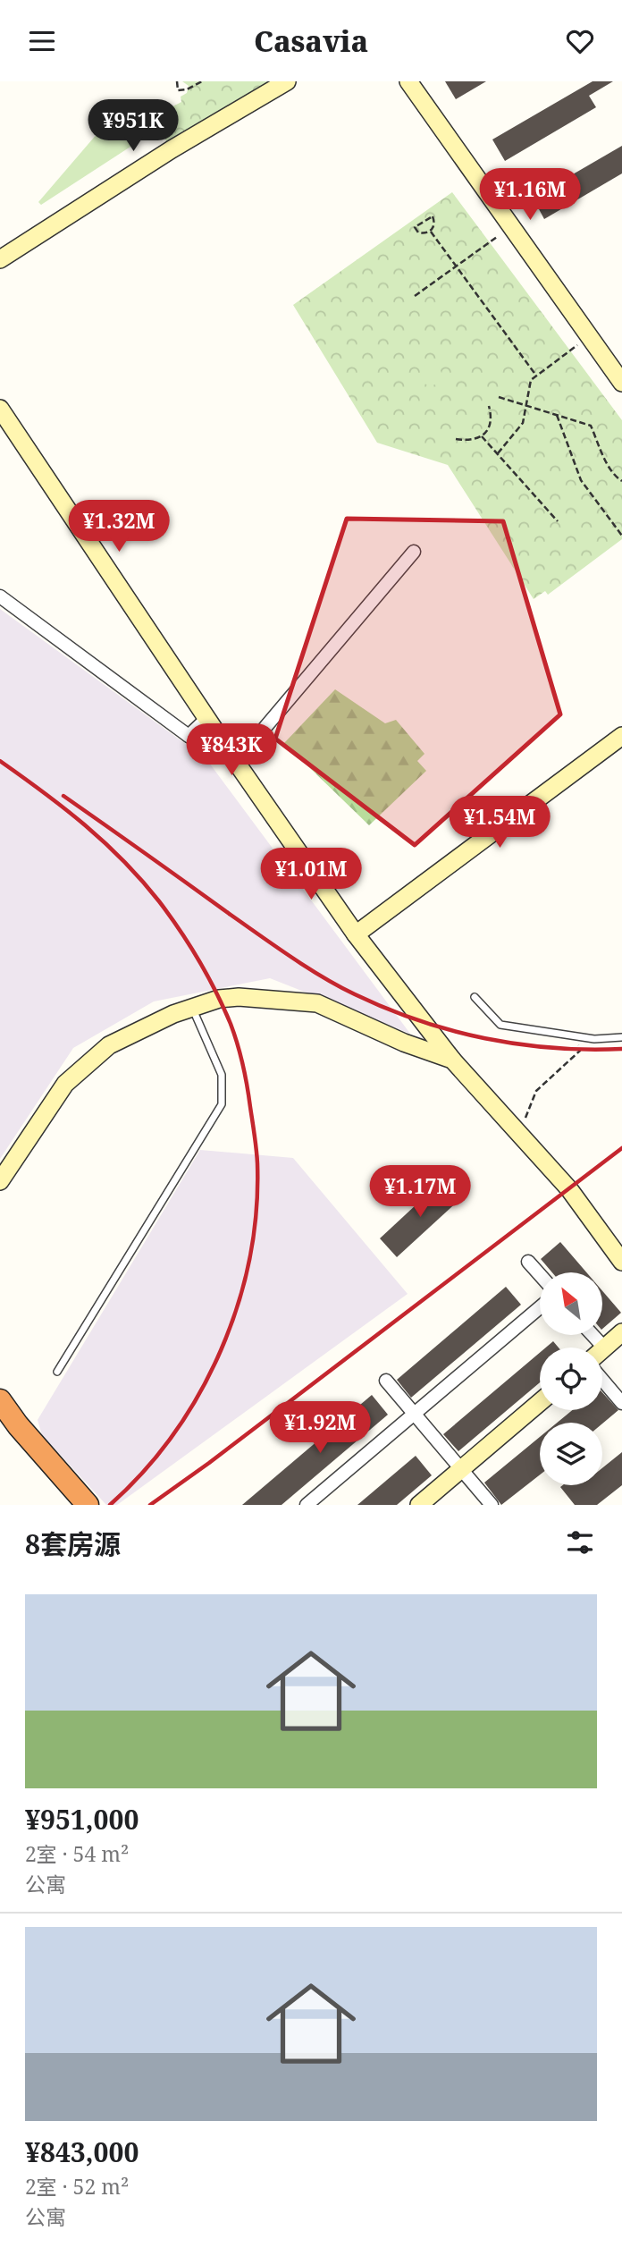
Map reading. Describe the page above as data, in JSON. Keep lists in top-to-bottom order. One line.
{"north":"top left","page":{"header":"Casavia","price":["¥951K","¥1.16M","¥1.32M","¥843K","¥1.54M","¥1.01M","¥1.17M","¥1.92M"],"heading":"8套房源","list":[{"name":"¥951,000","note":"2室 · 54 m² · 公寓"},{"name":"¥843,000","note":"2室 · 52 m² · 公寓"}]}}
